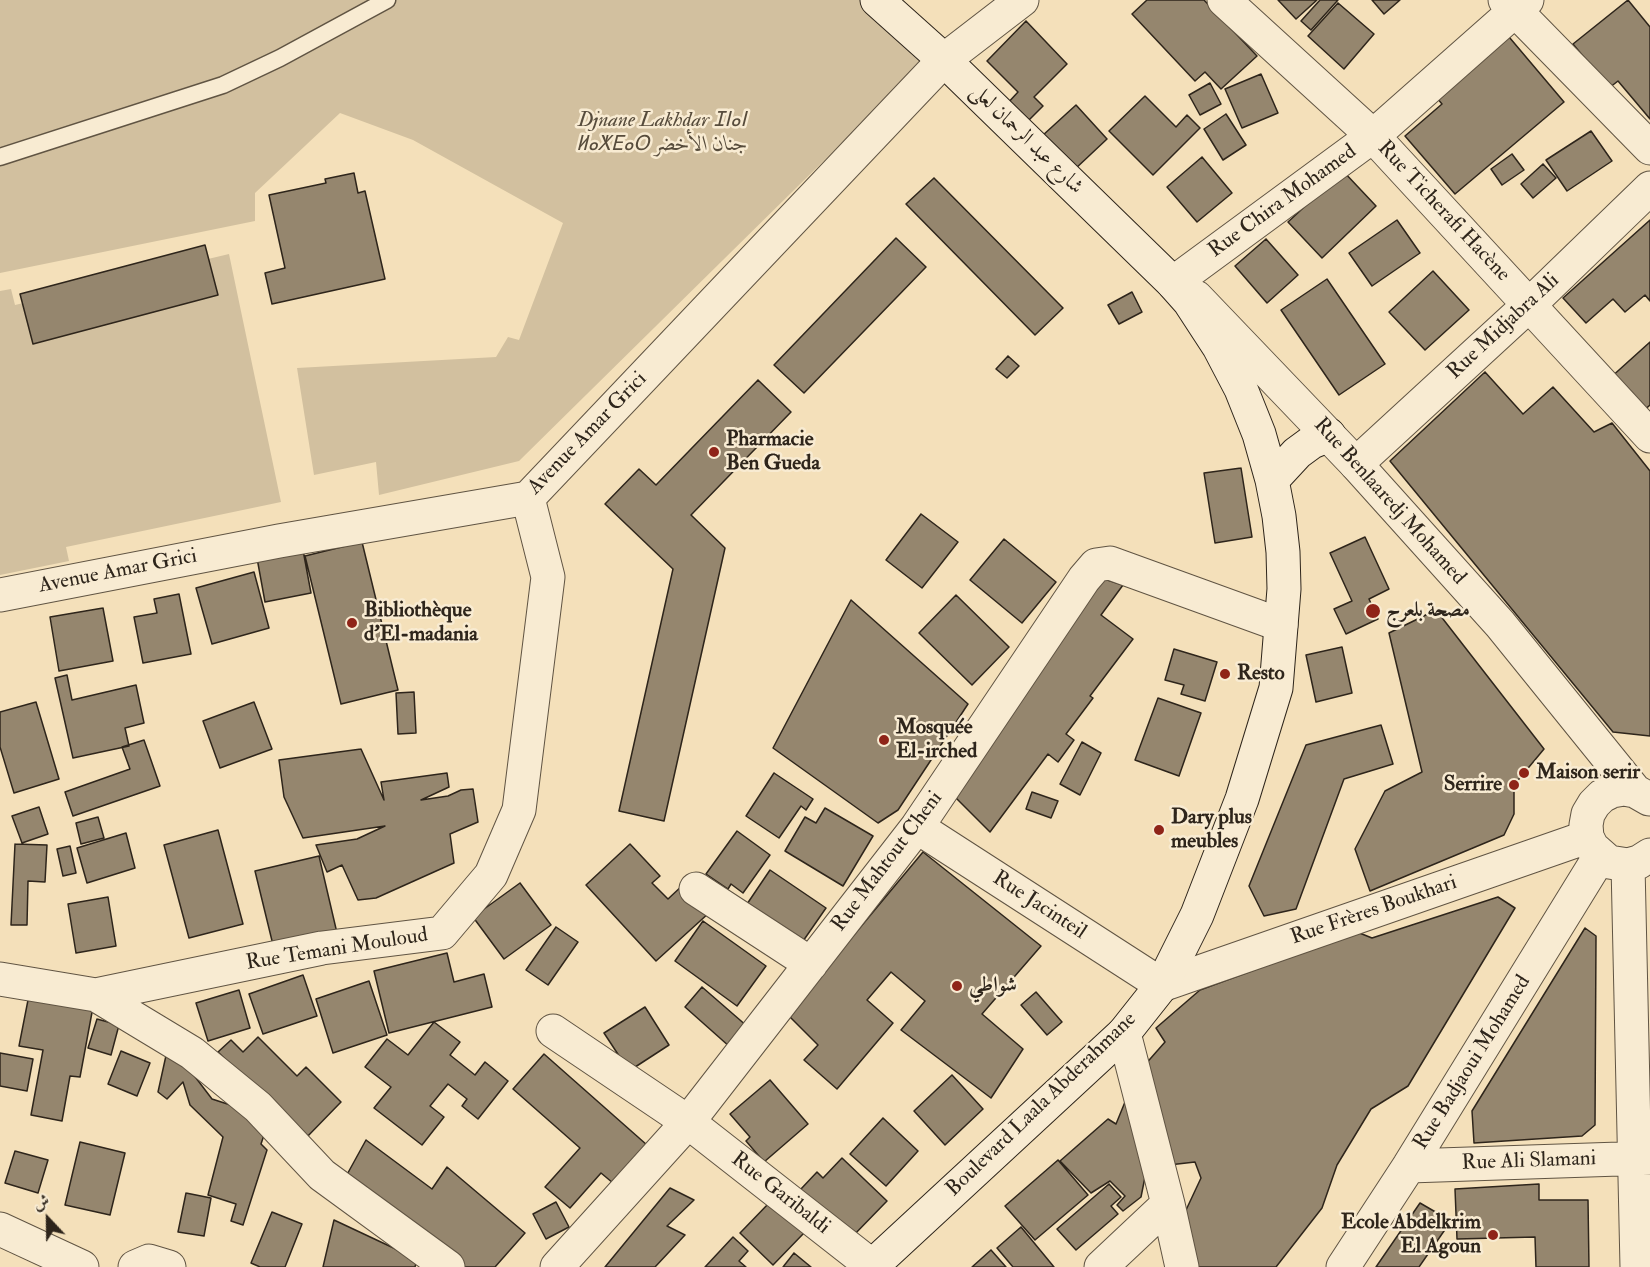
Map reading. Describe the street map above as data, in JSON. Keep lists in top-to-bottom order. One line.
{"streets":{"street":["شارع عبد الرحمان لعلى","Rue Chira Mohamed","Rue Ticherafi Hacène","Rue Midjabra Ali","Avenue Amar Grici","Rue Benlaaredj Mohamed","Rue Mahtout Cheni","Rue Jacinteil","Rue Frères Boukhari","Rue Temani Mouloud","Rue Badjaoui Mohamed","Boulevard Laala Abderahmane","Rue Ali Slamani","Rue Garibaldi"]},"crossings":[["شارع عبد الرحمان لعلى","Rue Chira Mohamed"],["شارع عبد الرحمان لعلى","Avenue Amar Grici"],["شارع عبد الرحمان لعلى","Rue Benlaaredj Mohamed"],["شارع عبد الرحمان لعلى","Boulevard Laala Abderahmane"],["Rue Chira Mohamed","Rue Ticherafi Hacène"],["Rue Chira Mohamed","Rue Benlaaredj Mohamed"],["Rue Chira Mohamed","Boulevard Laala Abderahmane"],["Rue Ticherafi Hacène","Rue Midjabra Ali"],["Rue Midjabra Ali","Rue Benlaaredj Mohamed"],["Avenue Amar Grici","Rue Temani Mouloud"],["Rue Benlaaredj Mohamed","Boulevard Laala Abderahmane"],["Rue Mahtout Cheni","Rue Jacinteil"],["Rue Mahtout Cheni","Boulevard Laala Abderahmane"],["Rue Mahtout Cheni","Rue Garibaldi"],["Rue Jacinteil","Rue Frères Boukhari"],["Rue Jacinteil","Boulevard Laala Abderahmane"],["Rue Frères Boukhari","Rue Badjaoui Mohamed"],["Rue Frères Boukhari","Boulevard Laala Abderahmane"],["Rue Badjaoui Mohamed","Rue Ali Slamani"],["Boulevard Laala Abderahmane","Rue Garibaldi"]],"parks":["Djnane Lakhdar ⵊⵏⴰⵏ ⵍⴰⵅⴹⴰⵔ جنان الأخضر"],"places":["Pharmacie Ben Gueda","مصحة بلعرج","Bibliothèque d'El-madania","Resto","Mosquée El-irched","Maison serir","Serrire","Dary plus meubles","شواطي","Ecole Abdelkrim El Agoun"],"north":"top"}
